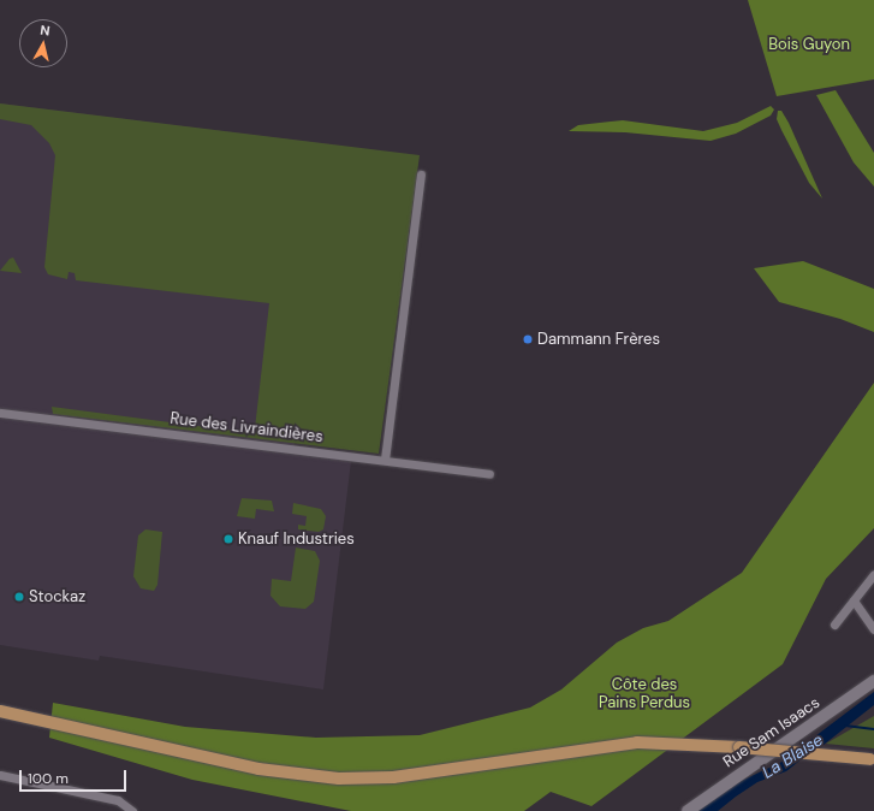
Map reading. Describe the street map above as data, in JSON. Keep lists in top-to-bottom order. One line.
{"streets":{"main road":["Rue Sam Isaacs"],"street":["Rue des Livraindières"]},"water":["La Blaise"],"parks":["Bois Guyon","Côte des Pains Perdus"],"places":["Dammann Frères","Knauf Industries","Stockaz"],"scale_bar":"100 m","north":"top"}
